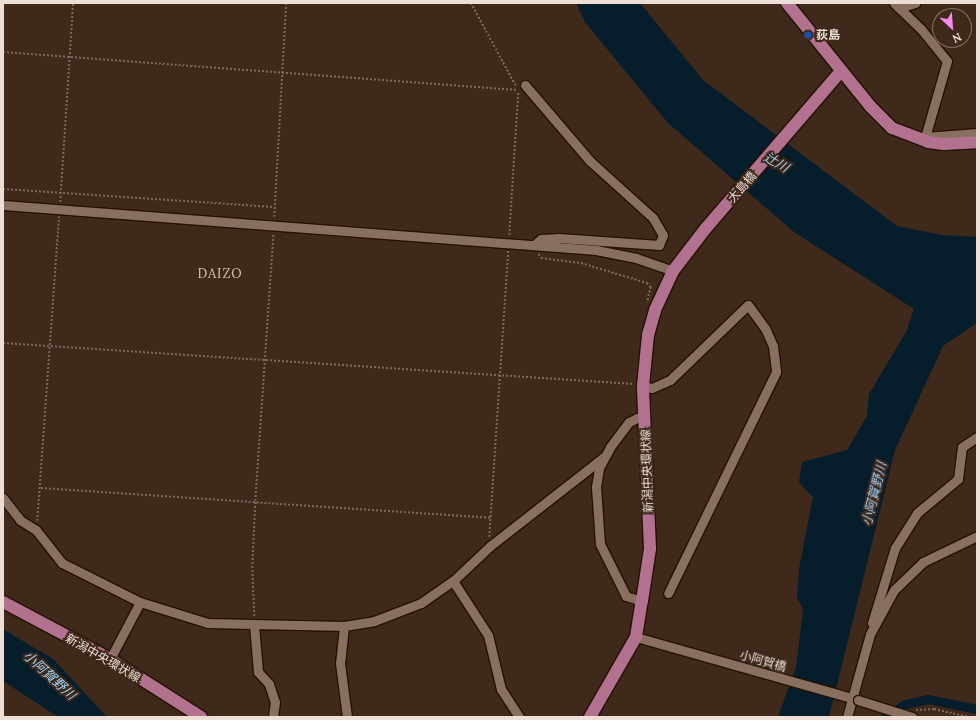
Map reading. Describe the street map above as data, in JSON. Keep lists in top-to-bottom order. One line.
{"streets":{"main road":["大島橋","新潟中央環状線"],"street":["小阿賀橋"]},"crossings":[["大島橋","新潟中央環状線"],["新潟中央環状線","小阿賀橋"]],"districts":["DAIZO"],"water":["辻川","小阿賀野川"],"places":["荻島"],"north":"bottom right"}
